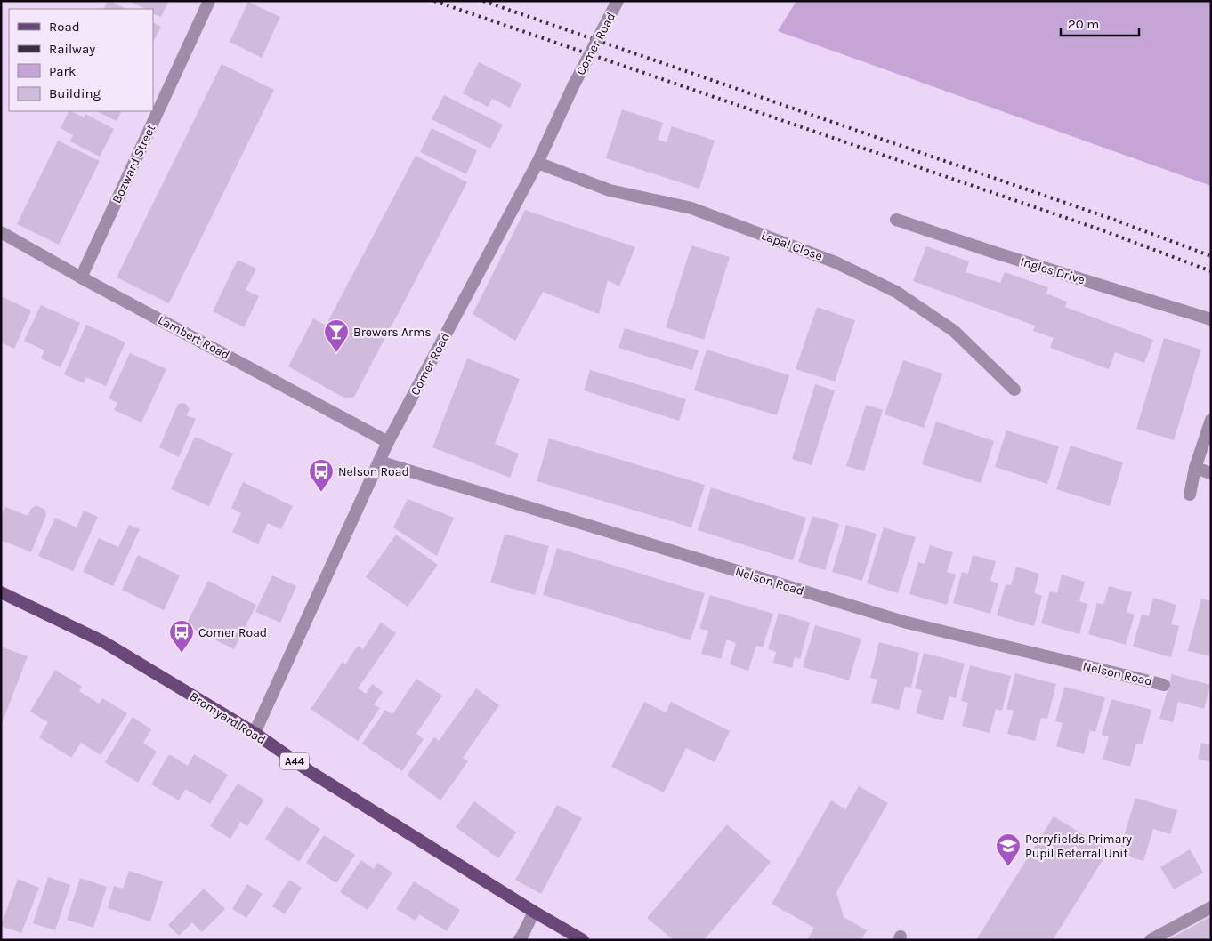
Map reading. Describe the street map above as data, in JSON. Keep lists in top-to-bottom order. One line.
{"streets":{"main road":["Bromyard Road","A44"],"street":["Comer Road","Bozward Street","Lapal Close","Ingles Drive","Lambert Road","Nelson Road"]},"crossings":[["Comer Road","Lapal Close"],["Comer Road","Lambert Road"],["Comer Road","Nelson Road"],["Comer Road","Bromyard Road"],["Bozward Street","Lambert Road"]],"places":{"bar":["Brewers Arms"],"bus stop":["Nelson Road","Comer Road"],"school or university":["Perryfields Primary Pupil Referral Unit"]},"legend":["Road","Railway","Park","Building"],"scale_bar":"20 m"}
